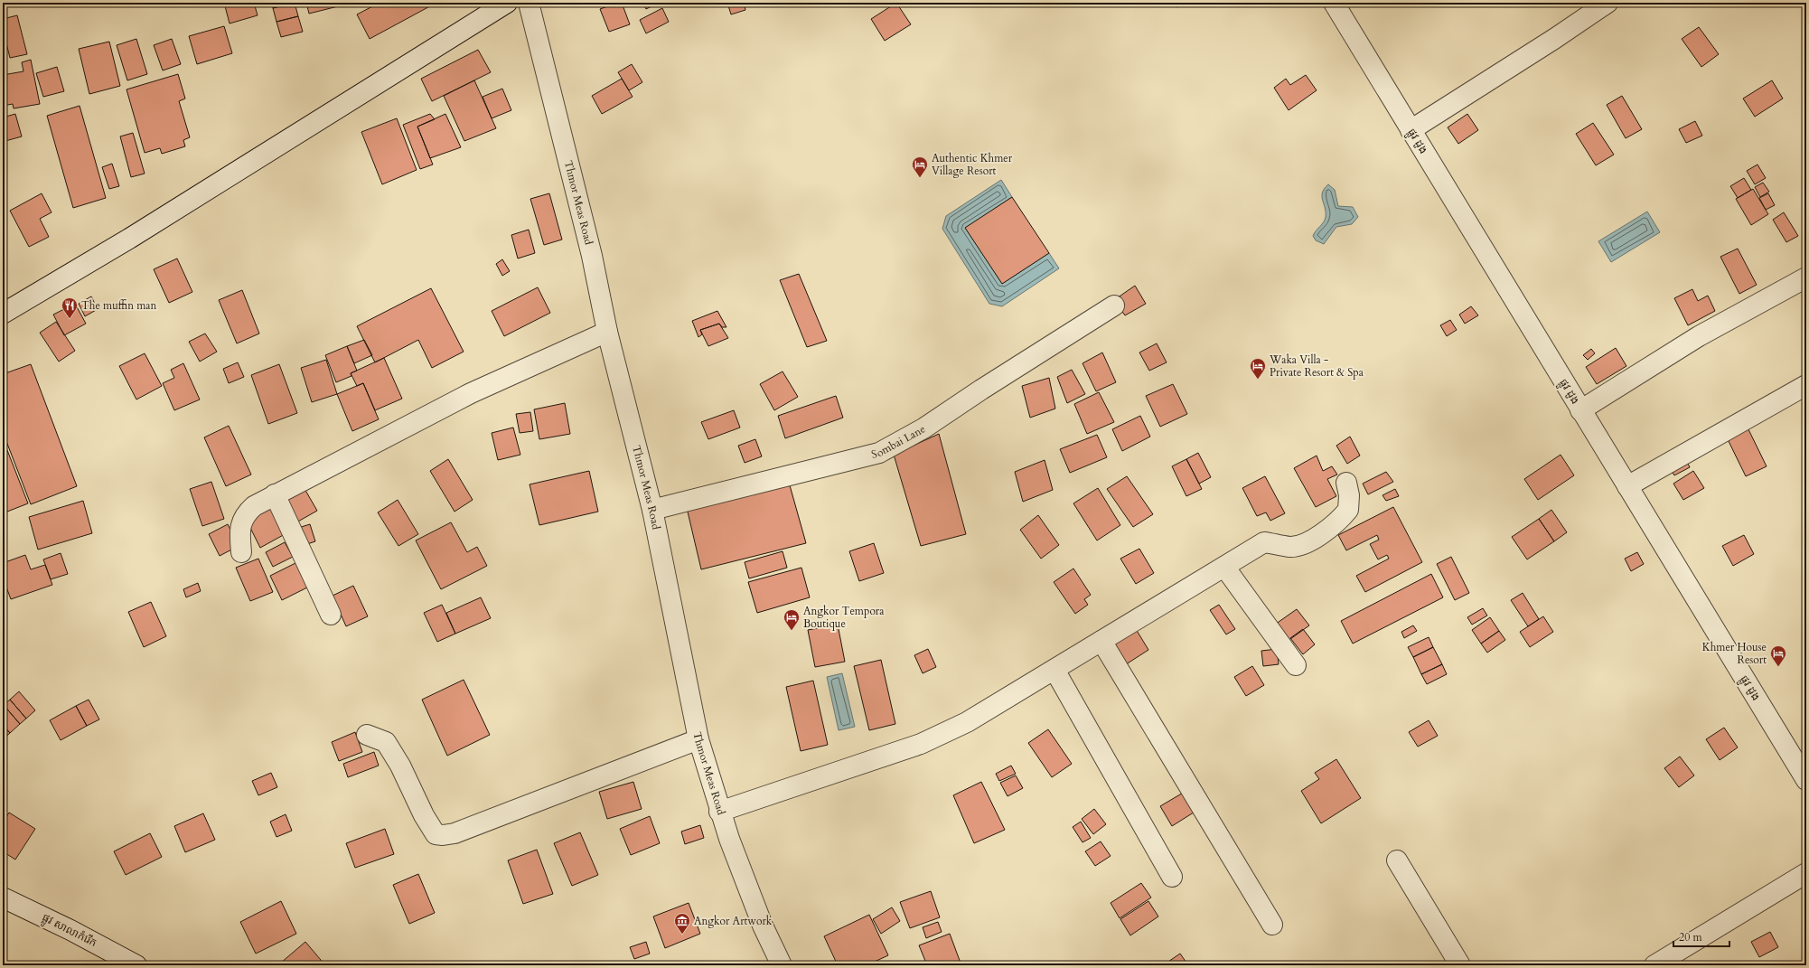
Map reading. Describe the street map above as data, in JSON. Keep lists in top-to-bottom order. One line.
{"streets":{"street":["ផ្លូវ ដូង","Thmor Meas Road","Sombai Lane","ផ្លូវ សាលាកំរើក"]},"crossings":[["Thmor Meas Road","Sombai Lane"]],"places":{"hotel":["Authentic Khmer Village Resort","Waka Villa - Private Resort & Spa","Angkor Tempora Boutique","Khmer House Resort"],"restaurant":["The muffin man"],"museum":["Angkor Artwork"]},"scale_bar":"20 m"}
